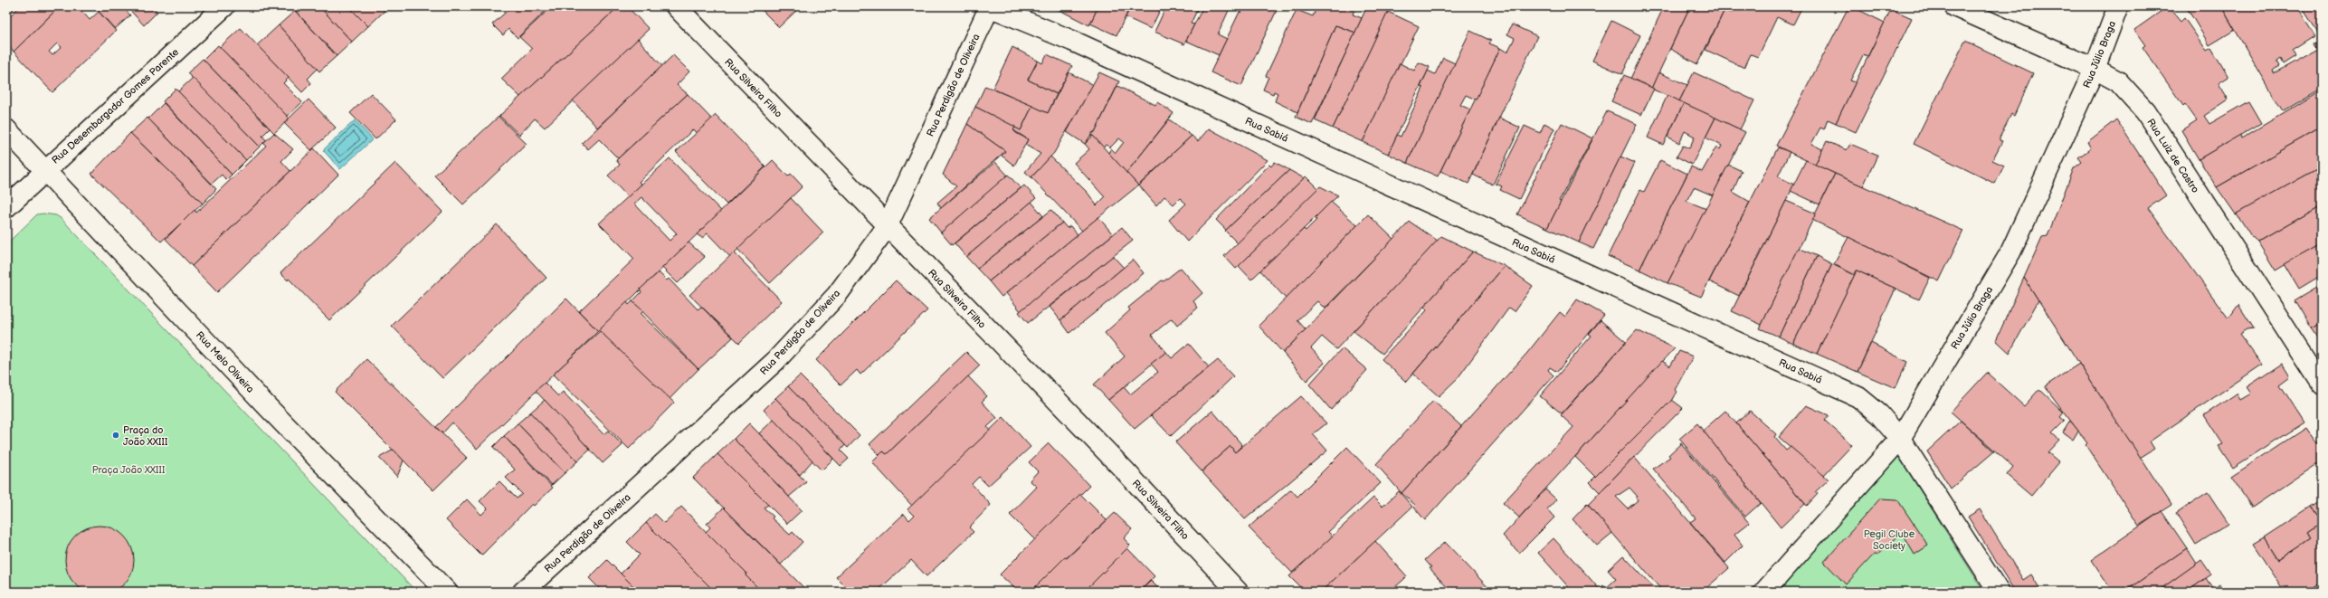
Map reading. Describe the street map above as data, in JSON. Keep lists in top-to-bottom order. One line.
{"streets":{"street":["Rua Júlio Braga","Rua Perdigão de Oliveira","Rua Silveira Filho","Rua Desembargador Gomes Parente","Rua Sabiá","Rua Luiz de Castro","Rua Melo Oliveira"]},"crossings":[["Rua Júlio Braga","Rua Sabiá"],["Rua Júlio Braga","Rua Luiz de Castro"],["Rua Perdigão de Oliveira","Rua Silveira Filho"],["Rua Perdigão de Oliveira","Rua Sabiá"],["Rua Desembargador Gomes Parente","Rua Melo Oliveira"]],"parks":["Praça João XXIII","Pegil Clube Society"],"places":["Praça do João XXIII"]}
